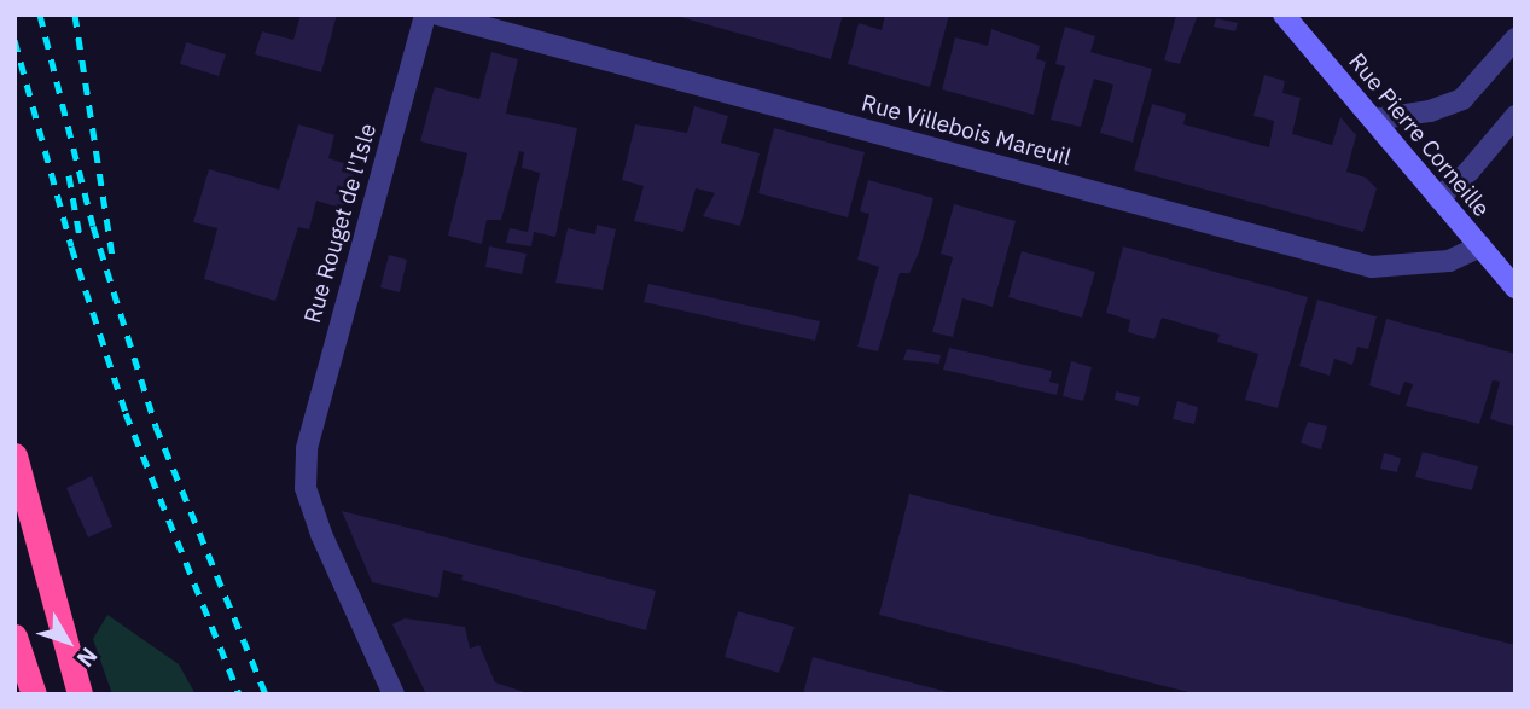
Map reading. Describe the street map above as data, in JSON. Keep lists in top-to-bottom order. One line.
{"streets":{"street":["Rue Villebois Mareuil","Rue Pierre Corneille","Rue Rouget de l'Isle"]},"crossings":[["Rue Villebois Mareuil","Rue Pierre Corneille"]],"north":"bottom right"}
